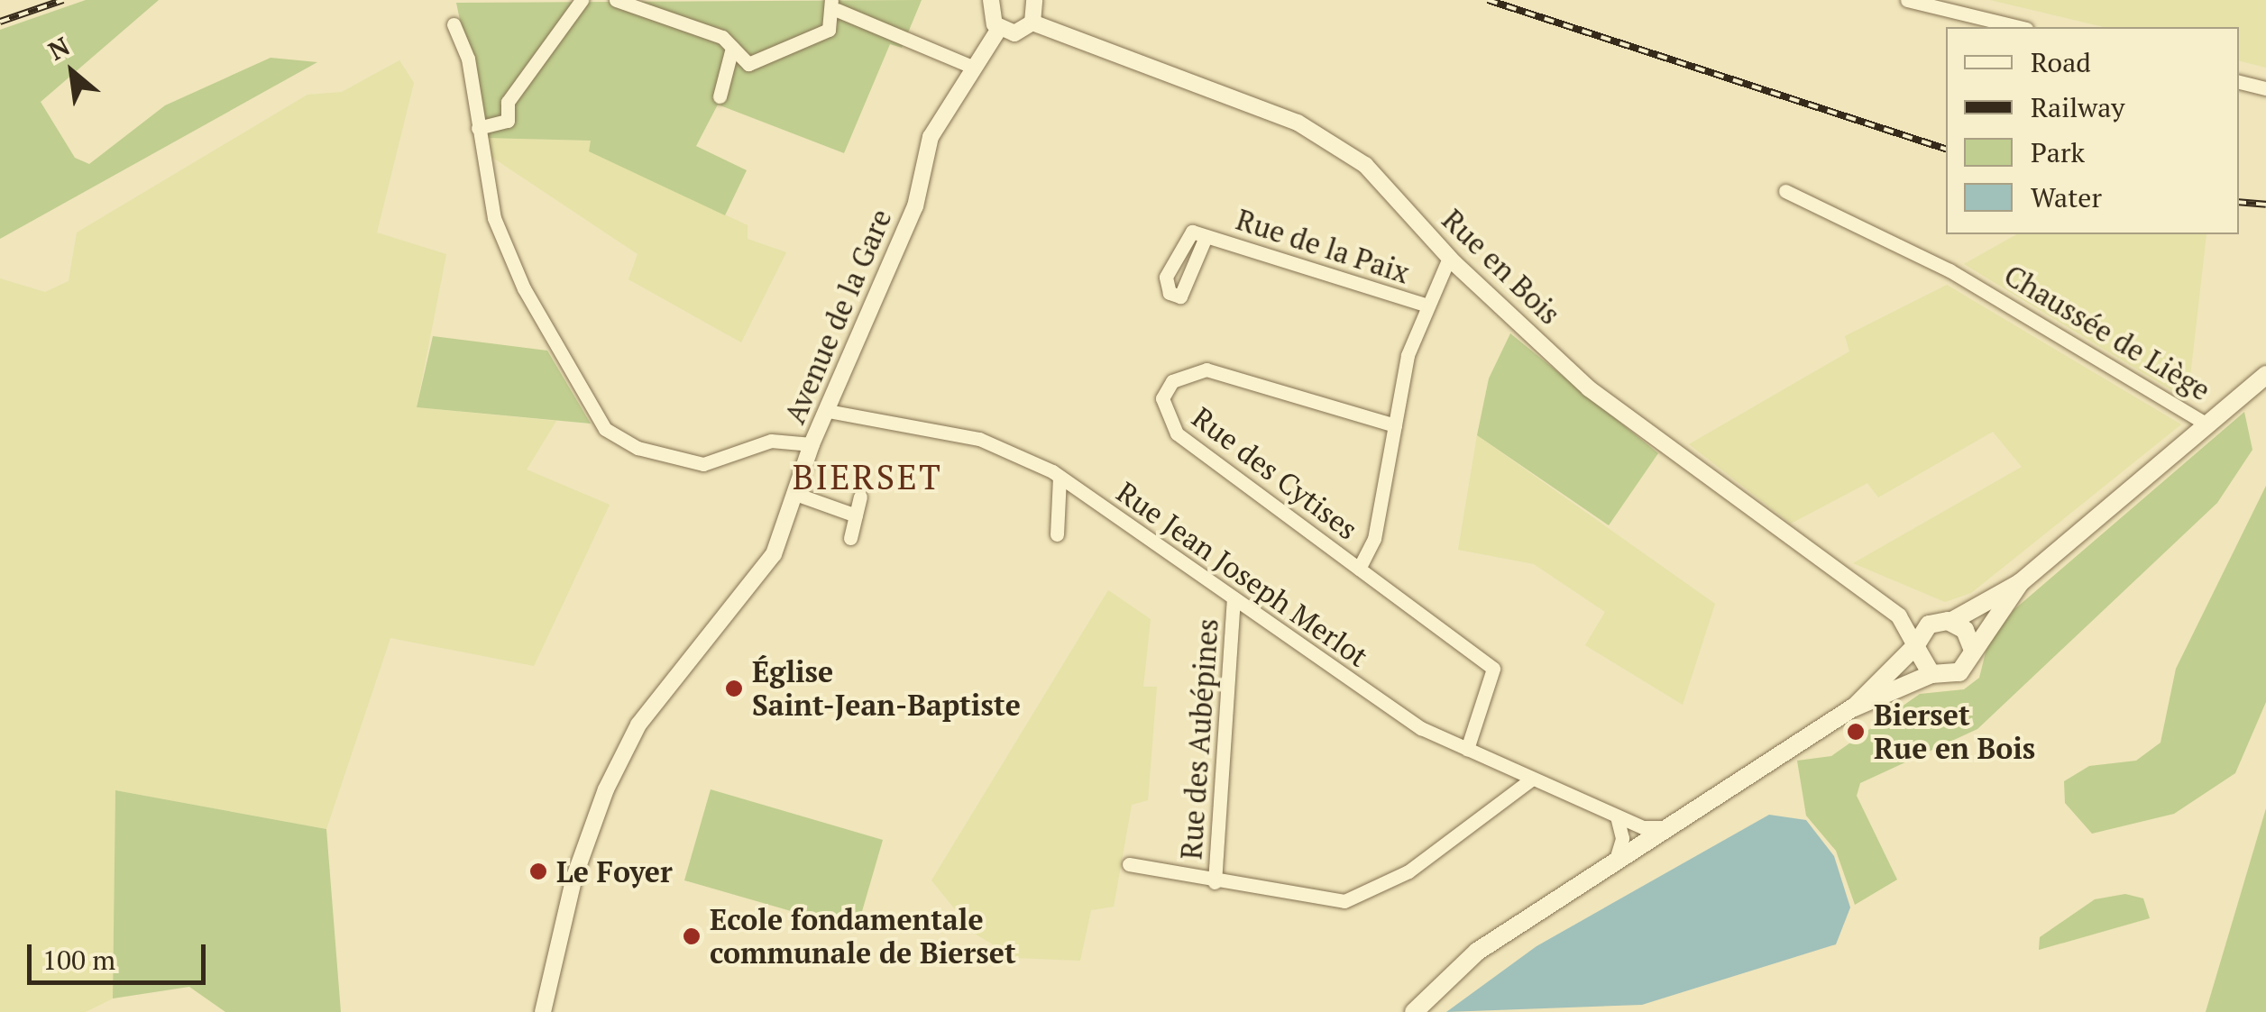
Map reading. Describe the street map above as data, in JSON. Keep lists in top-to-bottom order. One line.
{"streets":{"main road":["Chaussée de Liège"],"street":["Rue de la Paix","Rue en Bois","Avenue de la Gare","Rue des Cytises","Rue Jean Joseph Merlot","Rue des Aubépines"]},"crossings":[["Rue en Bois","Chaussée de Liège"],["Avenue de la Gare","Rue Jean Joseph Merlot"],["Rue des Cytises","Rue Jean Joseph Merlot"],["Rue Jean Joseph Merlot","Rue des Aubépines"]],"districts":["BIERSET"],"places":["Église Saint-Jean-Baptiste","Bierset Rue en Bois","Le Foyer","Ecole fondamentale communale de Bierset"],"legend":["Road","Railway","Park","Water"],"scale_bar":"100 m","north":"top left"}
